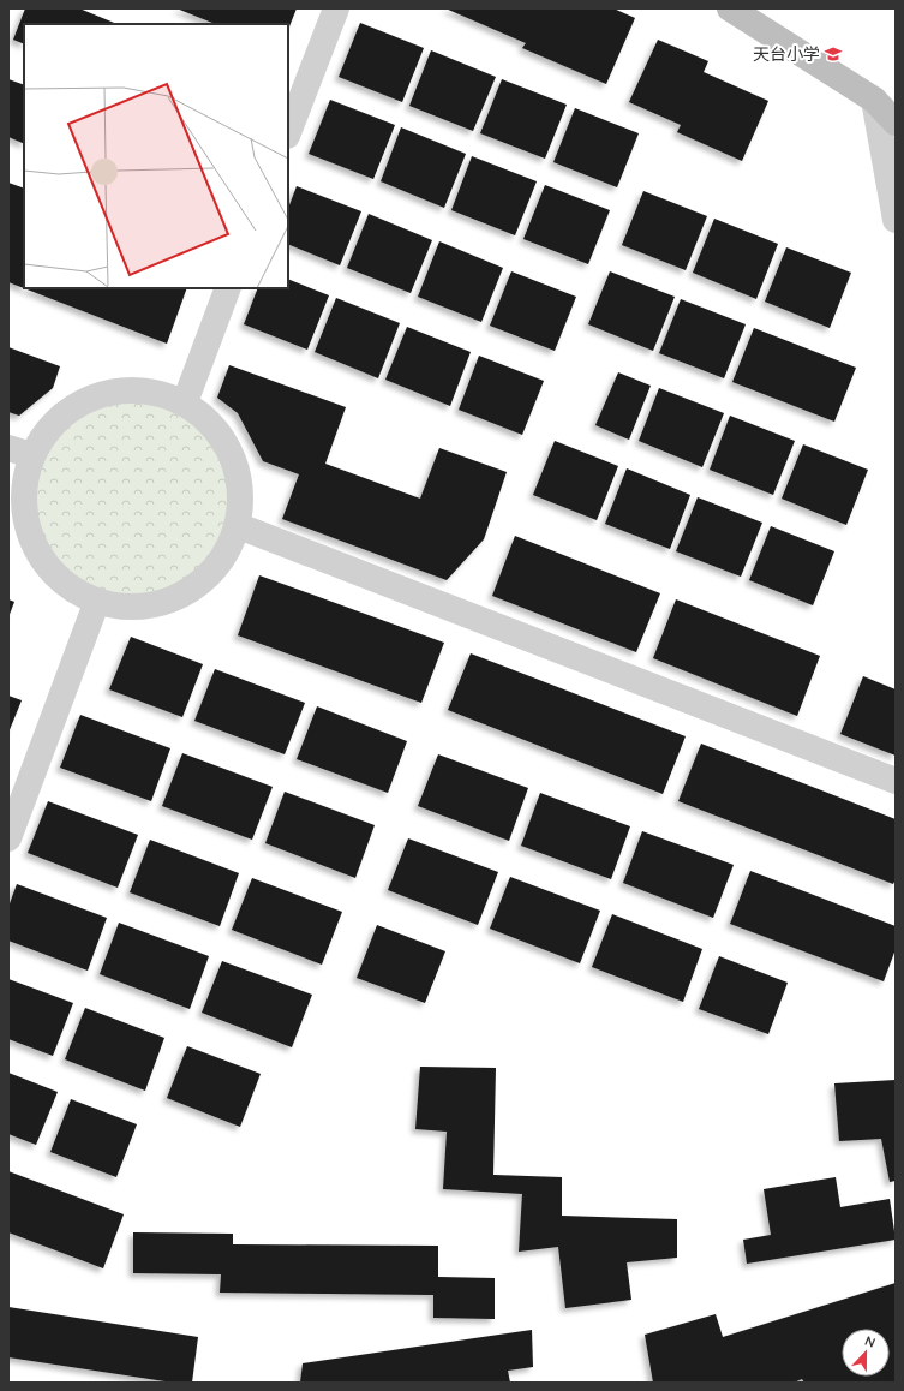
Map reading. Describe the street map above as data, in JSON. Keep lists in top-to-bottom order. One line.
{"places":{"school or university":["天台小学"]},"north":"top"}
